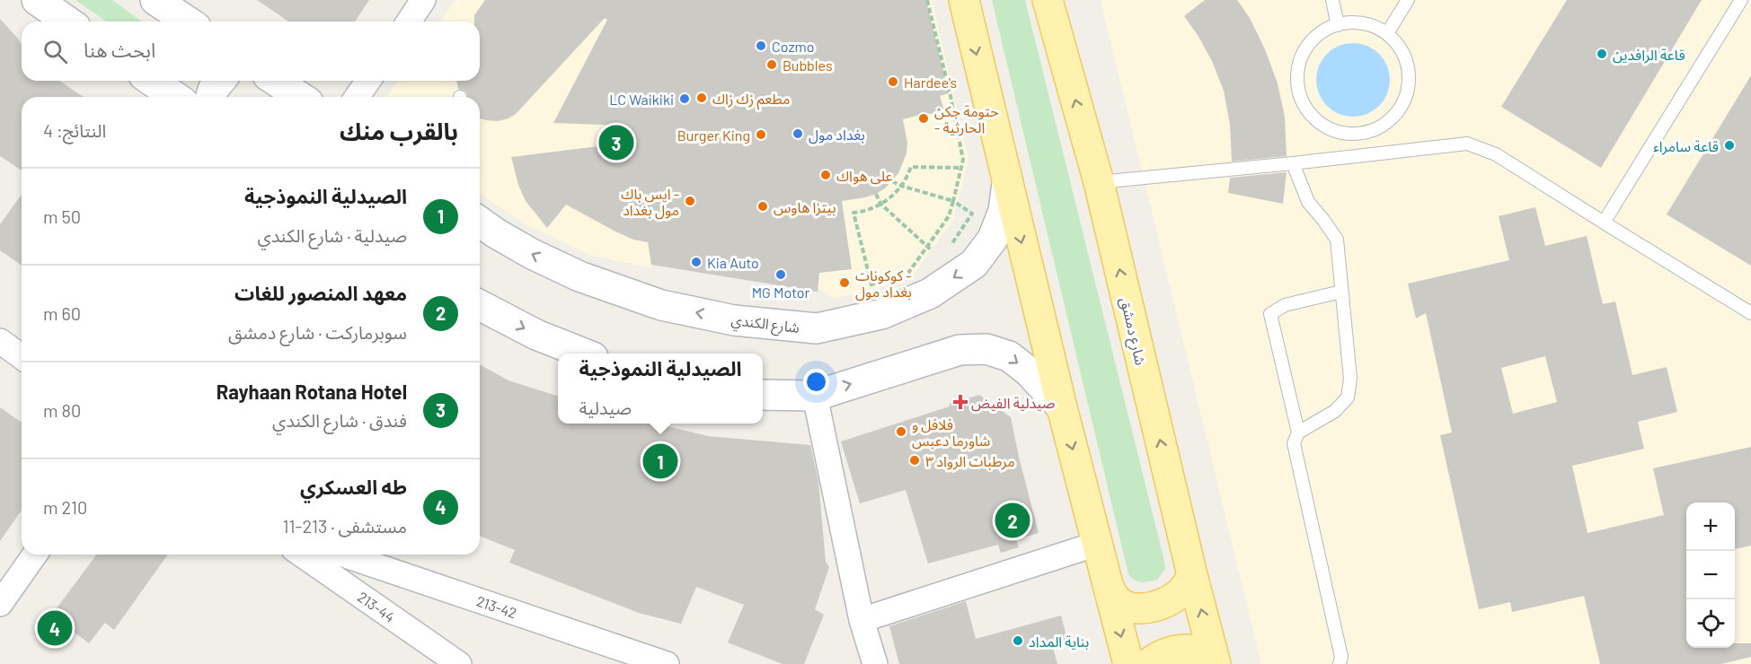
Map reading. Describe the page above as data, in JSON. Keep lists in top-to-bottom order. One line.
{"streets":{"main road":["شارع دمشق"],"street":["شارع الكندي","213-44","213-42"]},"places":{"other":["Cozmo","قاعة الرافدين","Bubbles","Hardee's","مطعم زك زاك","LC Waikiki","حتومة جكن - الحارثية","بغداد مول","Burger King","قاعة سامراء","على هواك","ايس باك - مول بغداد","بيتزا هاوس","Kia Auto","MG Motor","كوكونات - بغداد مول","فلافل و شاورما دعبس","مرطبات الرواد ٣","بناية المداد"],"health":["صيدلية الفيض"]},"page":{"search":"ابحث هنا","heading":["بالقرب منك","النتائج: 4"],"pins":["3","1","2","4"],"list":[{"mark":"1","name":"الصيدلية النموذجية","note":"صيدلية · شارع الكندي","value":"50 m"},{"mark":"2","name":"معهد المنصور للغات","note":"سوبرماركت · شارع دمشق","value":"60 m"},{"mark":"3","name":"Rayhaan Rotana Hotel","note":"فندق · شارع الكندي","value":"80 m"},{"mark":"4","name":"طه العسكري","note":"مستشفى · 213-11","value":"210 m"}],"popup":["الصيدلية النموذجية","صيدلية"],"map_buttons":["+","−"]}}
